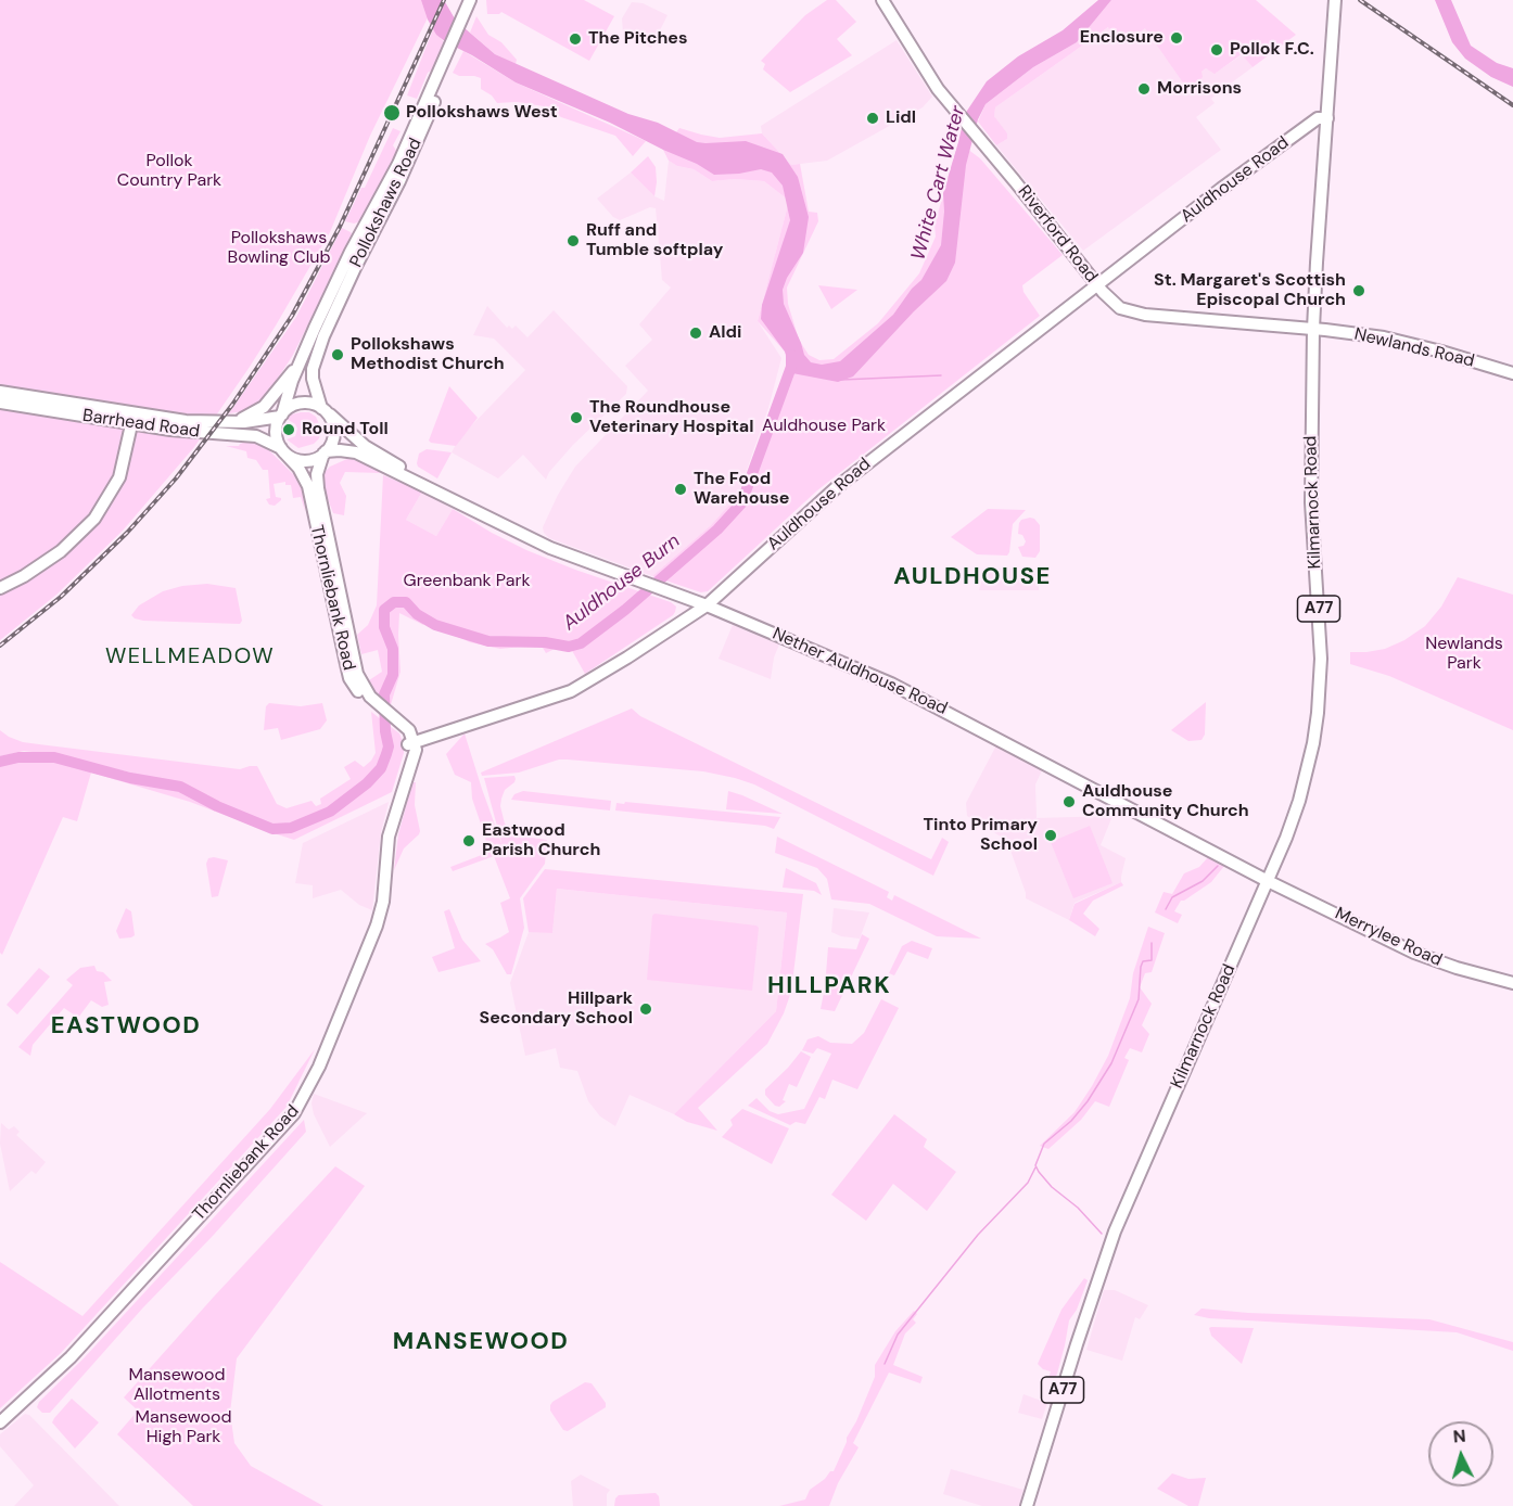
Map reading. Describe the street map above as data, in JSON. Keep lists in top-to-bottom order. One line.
{"streets":{"main road":["Auldhouse Road","Pollokshaws Road","Riverford Road","Newlands Road","Barrhead Road","Kilmarnock Road","Thornliebank Road","A77","Nether Auldhouse Road","Merrylee Road"]},"crossings":[["Auldhouse Road","Riverford Road"],["Auldhouse Road","Kilmarnock Road"],["Auldhouse Road","Thornliebank Road"],["Auldhouse Road","Nether Auldhouse Road"],["Pollokshaws Road","Barrhead Road"],["Pollokshaws Road","Thornliebank Road"],["Pollokshaws Road","Nether Auldhouse Road"],["Riverford Road","Newlands Road"],["Riverford Road","Kilmarnock Road"],["Newlands Road","Kilmarnock Road"],["Barrhead Road","Thornliebank Road"],["Barrhead Road","Nether Auldhouse Road"],["Kilmarnock Road","Nether Auldhouse Road"],["Kilmarnock Road","Merrylee Road"],["Thornliebank Road","Nether Auldhouse Road"],["Nether Auldhouse Road","Merrylee Road"]],"districts":["AULDHOUSE","WELLMEADOW","HILLPARK","EASTWOOD","MANSEWOOD"],"water":["White Cart Water","Auldhouse Burn"],"parks":["Pollok Country Park","Pollokshaws Bowling Club","Auldhouse Park","Greenbank Park","Newlands Park","Mansewood Allotments","Mansewood High Park"],"places":["Enclosure","The Pitches","Pollok F.C.","Morrisons","Pollokshaws West","Lidl","Ruff and Tumble softplay","St. Margaret's Scottish Episcopal Church","Aldi","Pollokshaws Methodist Church","The Roundhouse Veterinary Hospital","Round Toll","The Food Warehouse","Auldhouse Community Church","Tinto Primary School","Eastwood Parish Church","Hillpark Secondary School"],"north":"top"}
